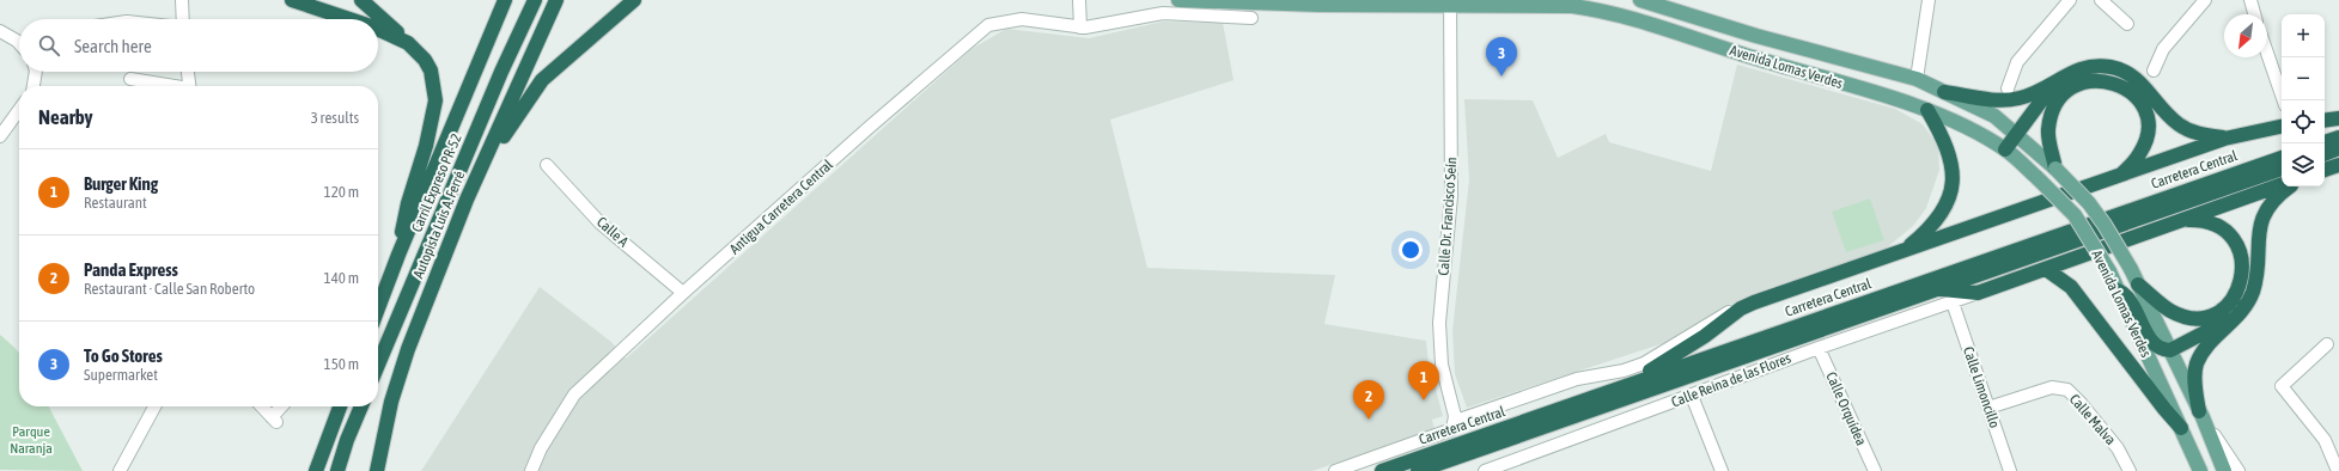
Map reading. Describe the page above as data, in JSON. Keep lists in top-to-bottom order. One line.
{"streets":{"highway":["Carretera Central","Carril Expreso PR-52","Autopista Luis A. Ferré"],"main road":["Avenida Lomas Verdes"],"street":["Antigua Carretera Central","Calle Dr. Francisco Seín","Calle A","Calle Reina de las Flores","Calle Limoncillo","Calle Orquídea","Calle Malva"]},"crossings":[["Avenida Lomas Verdes","Calle Dr. Francisco Seín"],["Antigua Carretera Central","Calle A"],["Calle Reina de las Flores","Calle Limoncillo"],["Calle Reina de las Flores","Calle Orquídea"],["Calle Limoncillo","Calle Malva"]],"parks":["Parque Naranja"],"north":"bottom left","page":{"map_buttons":["+","−"],"search":"Search here","pins":["3","1","2"],"heading":["Nearby","3 results"],"list":[{"mark":"1","name":"Burger King","note":"Restaurant","value":"120 m"},{"mark":"2","name":"Panda Express","note":"Restaurant · Calle San Roberto","value":"140 m"},{"mark":"3","name":"To Go Stores","note":"Supermarket","value":"150 m"}]}}
